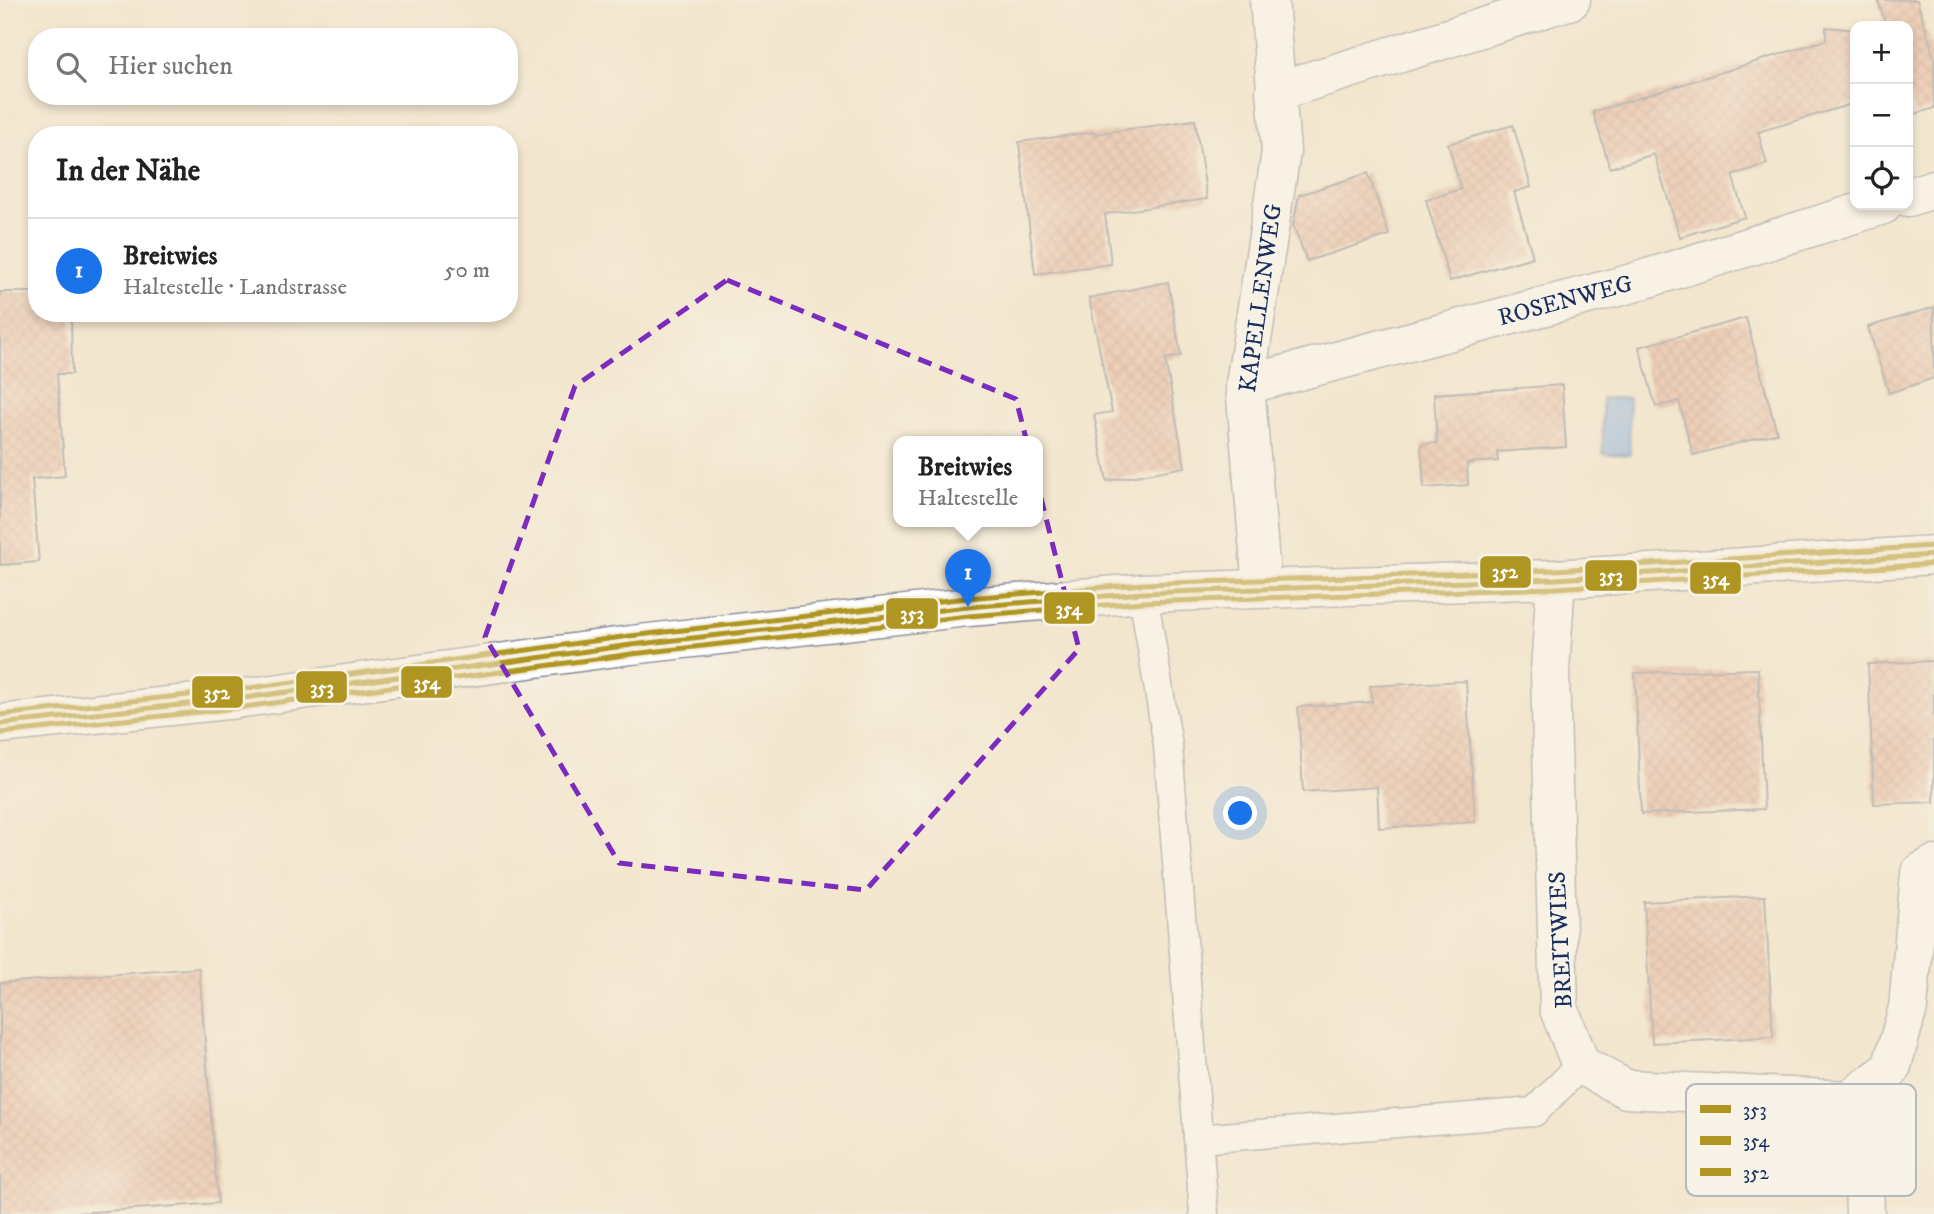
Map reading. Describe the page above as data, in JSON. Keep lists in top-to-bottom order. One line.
{"streets":{"street":["KAPELLENWEG","ROSENWEG","BREITWIES"]},"crossings":[["KAPELLENWEG","ROSENWEG"]],"lines":["transit line 352","transit line 353","transit line 354"],"legend":["353","354","352"],"page":{"map_buttons":["+","−"],"search":"Hier suchen","heading":"In der Nähe","list":[{"mark":"1","name":"Breitwies","note":"Haltestelle · Landstrasse","value":"50 m"}],"popup":["Breitwies","Haltestelle"],"pins":"1"}}
